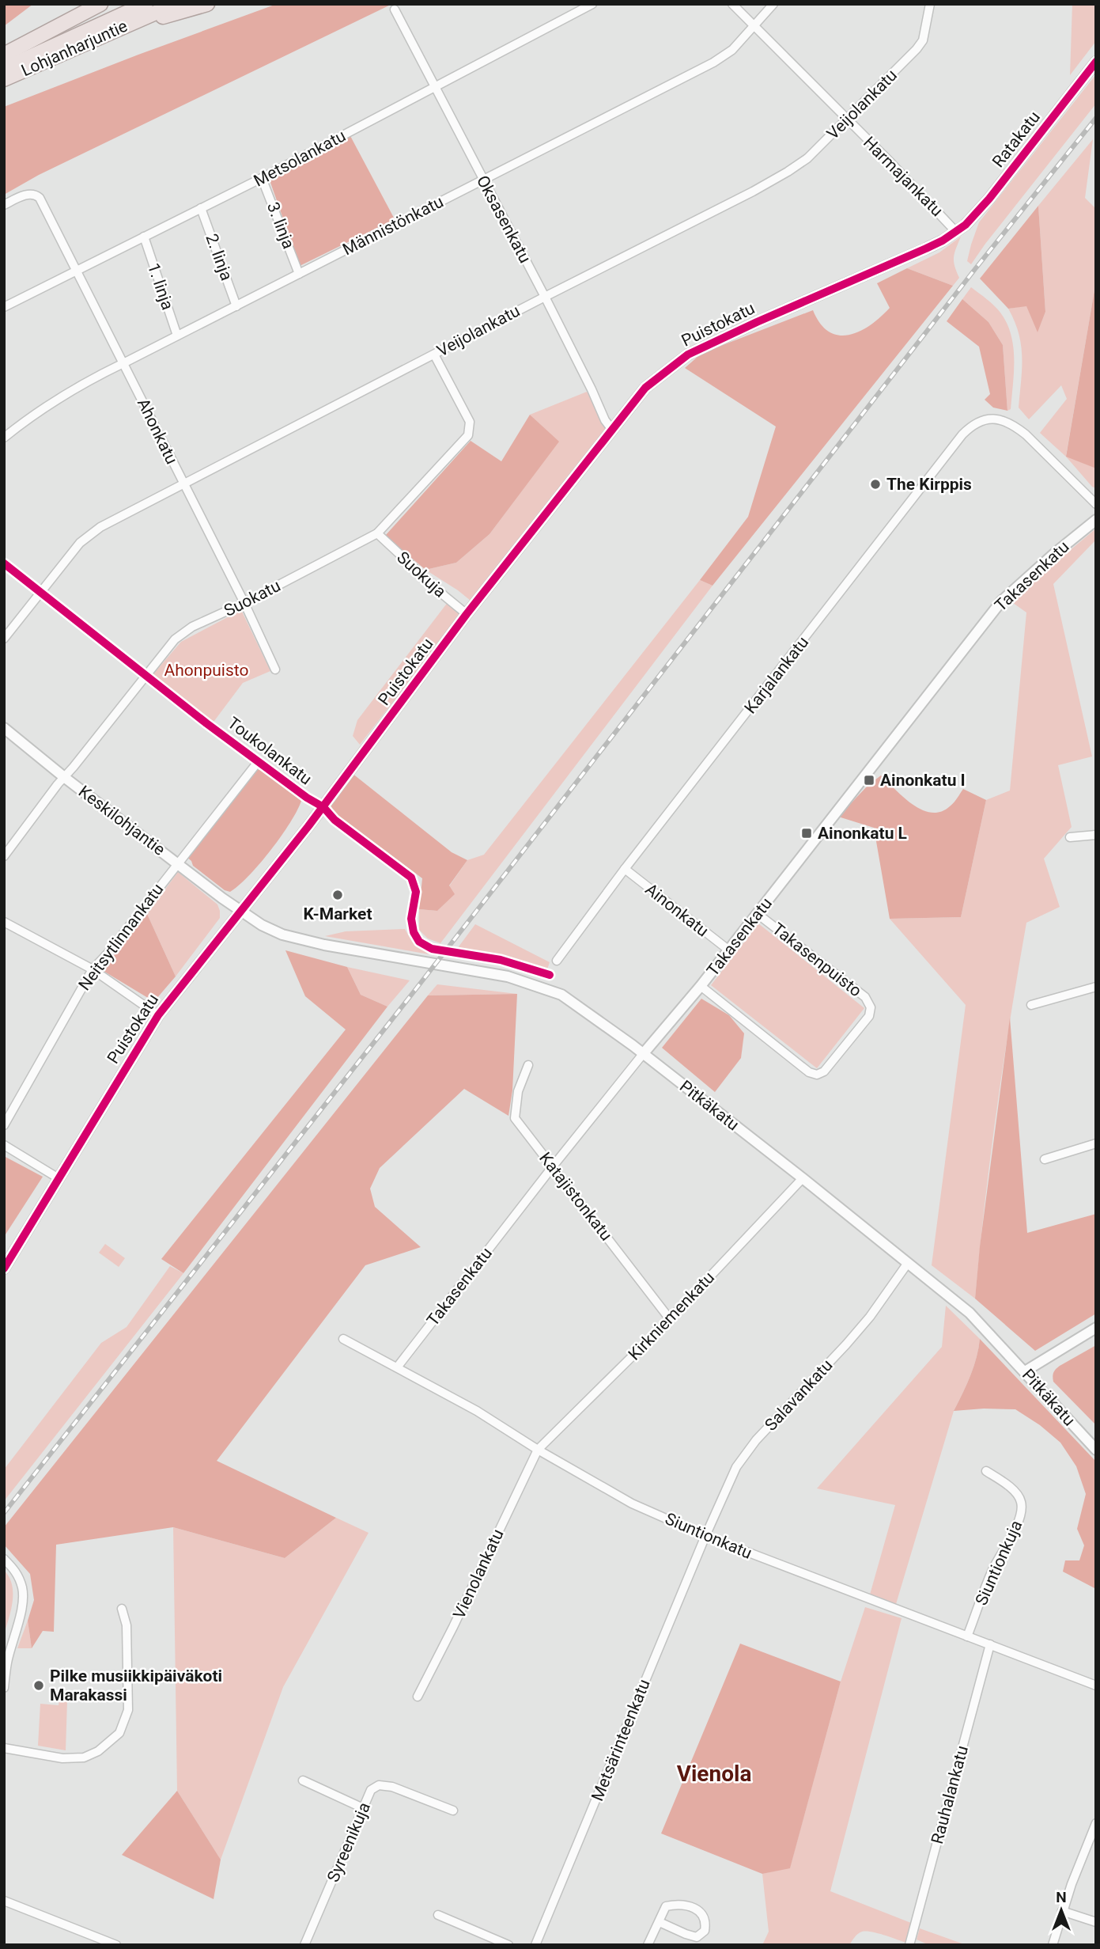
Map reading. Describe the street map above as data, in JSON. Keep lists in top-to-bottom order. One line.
{"streets":{"highway":["Lohjanharjuntie"],"street":["Veijolankatu","Ratakatu","Metsolankatu","Harmajankatu","Oksasenkatu","3. linja","Männistönkatu","2. linja","1. linja","Puistokatu","Ahonkatu","Suokuja","Takasenkatu","Suokatu","Karjalankatu","Keskilohjantie","Ainonkatu","Neitsytlinnankatu","Takasenpuisto","Pitkäkatu","Katajistonkatu","Kirkniemenkatu","Salavankatu","Siuntionkatu","Siuntionkuja","Vienolankatu","Metsärinteenkatu","Rauhalankatu","Syreenikuja"],"cycle path":["Toukolankatu"]},"crossings":[["Veijolankatu","Harmajankatu"],["Veijolankatu","Oksasenkatu"],["Veijolankatu","Ahonkatu"],["Veijolankatu","Suokatu"],["Ratakatu","Harmajankatu"],["Ratakatu","Puistokatu"],["Metsolankatu","Oksasenkatu"],["Metsolankatu","3. linja"],["Metsolankatu","2. linja"],["Metsolankatu","1. linja"],["Metsolankatu","Ahonkatu"],["Harmajankatu","Männistönkatu"],["Harmajankatu","Puistokatu"],["Oksasenkatu","Männistönkatu"],["Oksasenkatu","Puistokatu"],["3. linja","Männistönkatu"],["Männistönkatu","2. linja"],["Männistönkatu","1. linja"],["Männistönkatu","Ahonkatu"],["Puistokatu","Suokuja"],["Puistokatu","Keskilohjantie"],["Puistokatu","Pitkäkatu"],["Ahonkatu","Suokatu"],["Suokuja","Suokatu"],["Takasenkatu","Ainonkatu"],["Takasenkatu","Takasenpuisto"],["Takasenkatu","Pitkäkatu"],["Takasenkatu","Katajistonkatu"],["Takasenkatu","Siuntionkatu"],["Suokatu","Keskilohjantie"],["Karjalankatu","Ainonkatu"],["Keskilohjantie","Neitsytlinnankatu"],["Keskilohjantie","Pitkäkatu"],["Pitkäkatu","Kirkniemenkatu"],["Pitkäkatu","Salavankatu"],["Katajistonkatu","Kirkniemenkatu"],["Kirkniemenkatu","Siuntionkatu"],["Kirkniemenkatu","Vienolankatu"],["Salavankatu","Siuntionkatu"],["Salavankatu","Metsärinteenkatu"],["Siuntionkatu","Siuntionkuja"],["Siuntionkatu","Vienolankatu"],["Siuntionkatu","Metsärinteenkatu"],["Siuntionkatu","Rauhalankatu"]],"districts":["Vienola"],"parks":["Ahonpuisto"],"places":{"other":["The Kirppis","K-Market","Pilke musiikkipäiväkoti Marakassi"],"transit":["Ainonkatu I","Ainonkatu L"]},"north":"top"}
